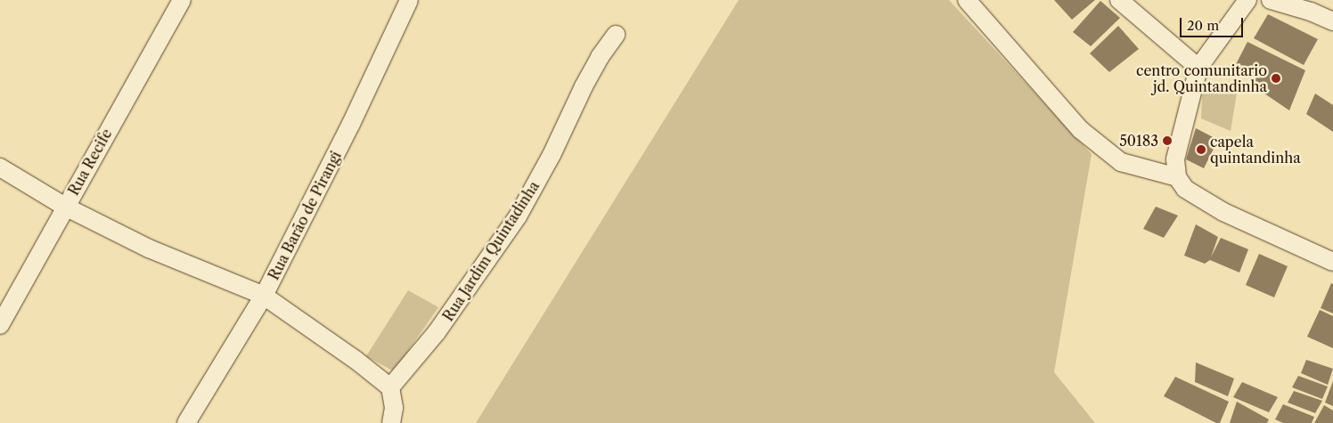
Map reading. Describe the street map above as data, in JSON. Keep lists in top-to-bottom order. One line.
{"streets":{"street":["Rua Recife","Rua Barão de Pirangi","Rua Jardim Quintadinha"]},"places":["centro comunitario jd. Quintandinha","50183","capela quintandinha"],"scale_bar":"20 m"}
